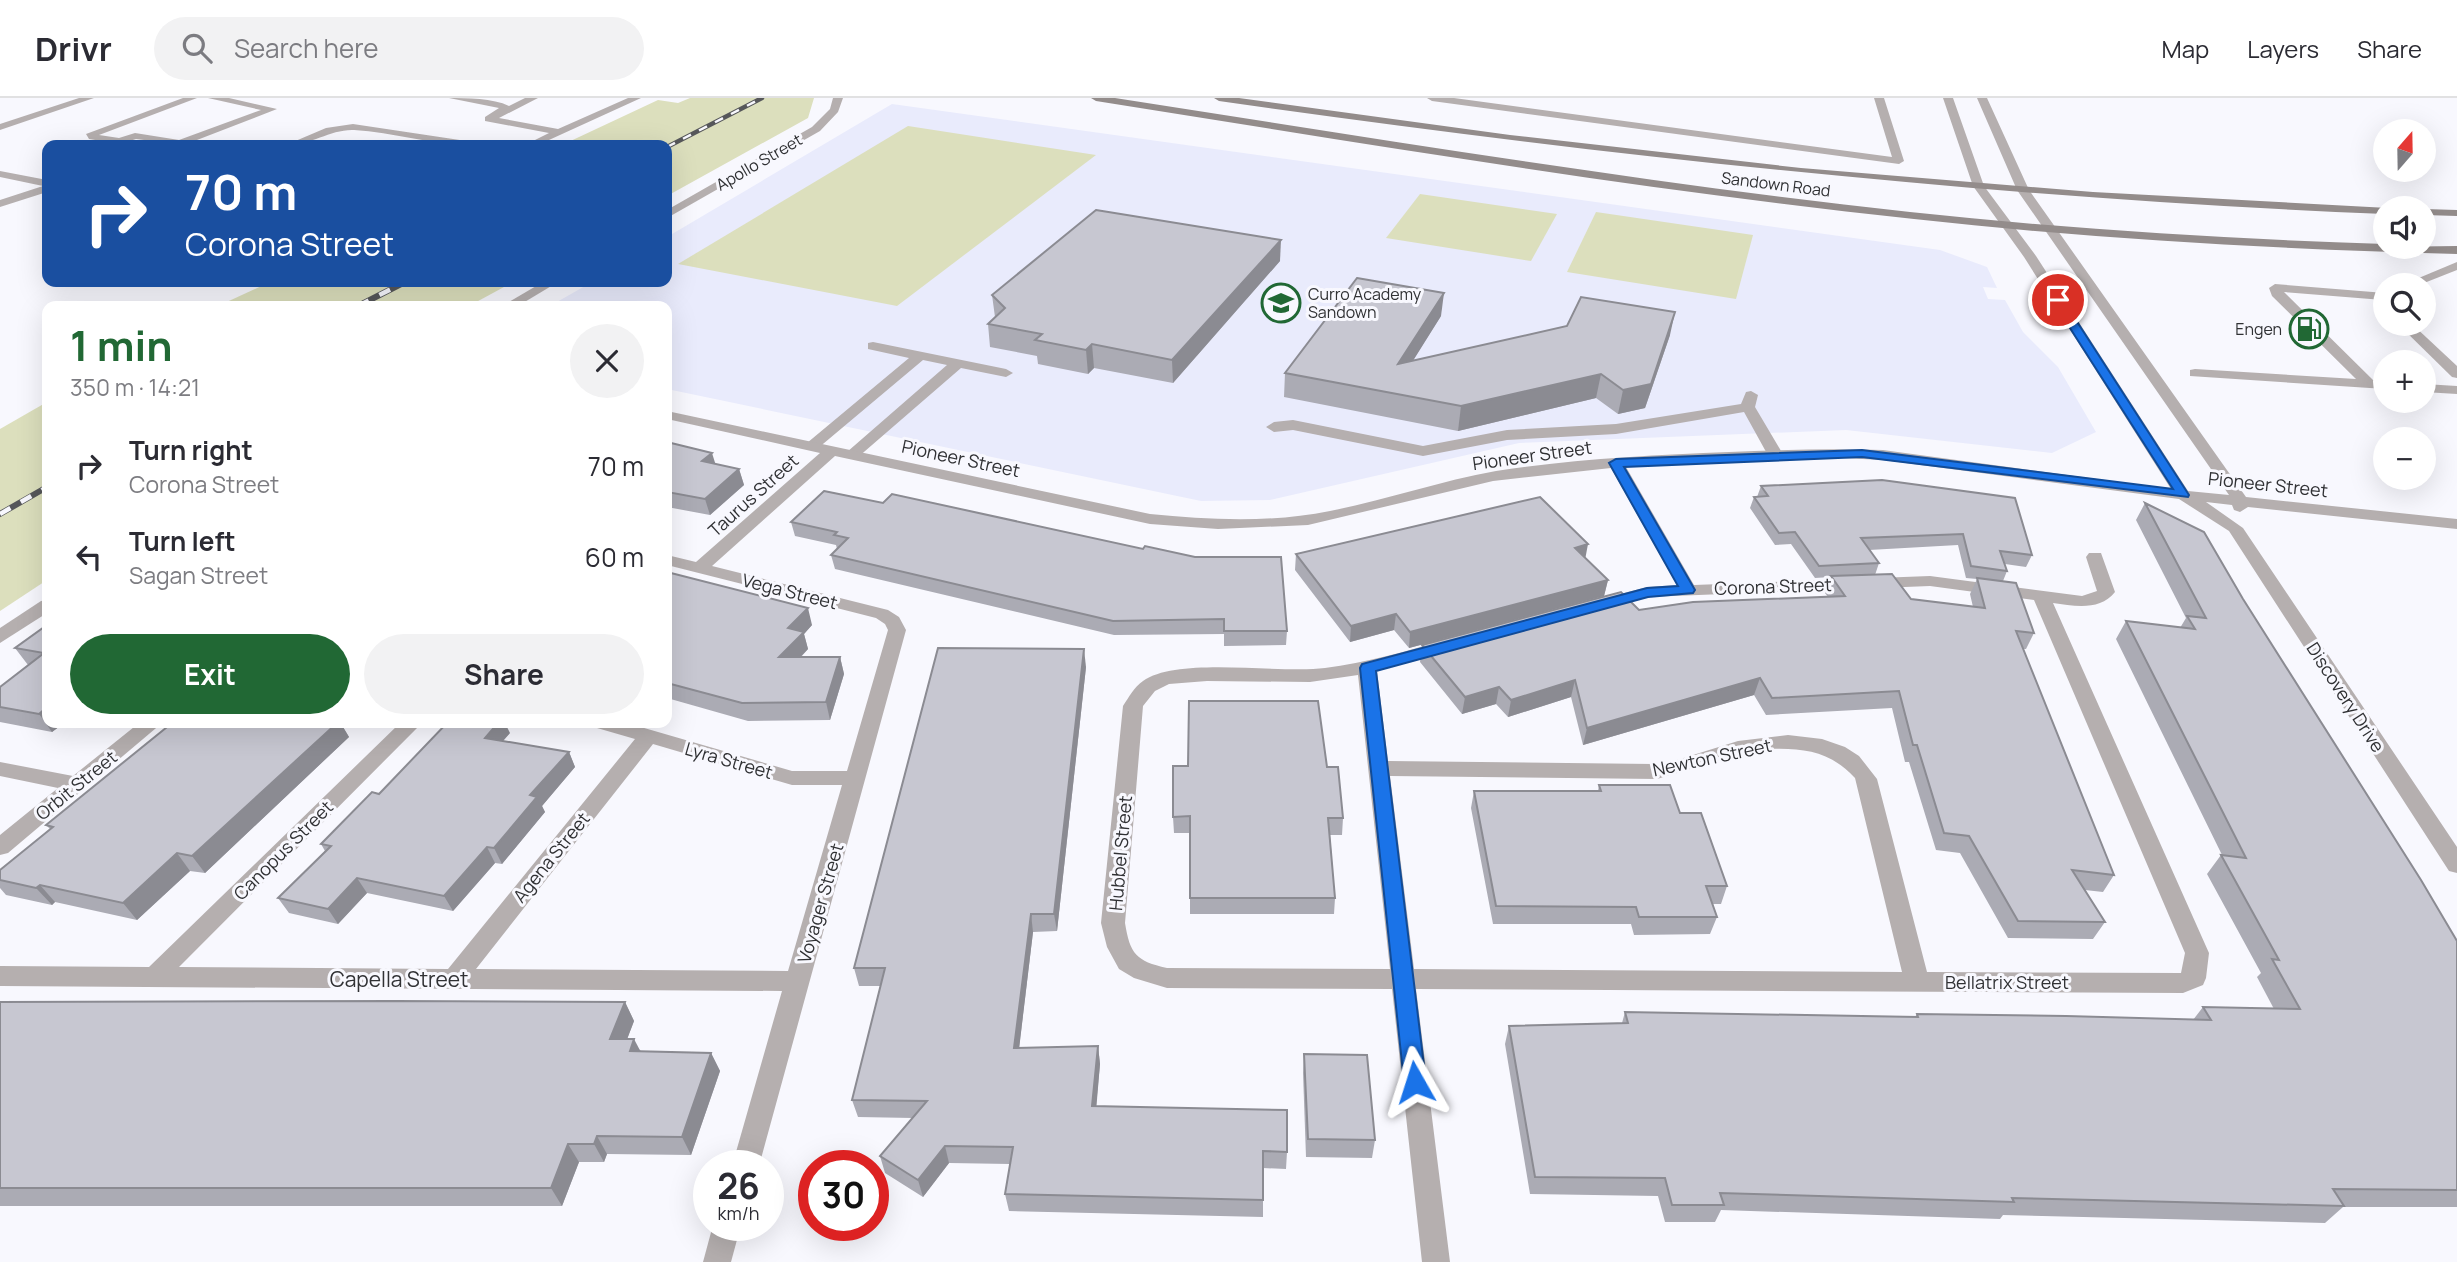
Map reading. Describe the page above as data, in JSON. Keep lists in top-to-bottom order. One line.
{"streets":{"main road":["Sandown Road"],"street":["Apollo Street","Pioneer Street","Taurus Street","Corona Street","Vega Street","Discovery Drive","Newton Street","Lyra Street","Orbit Street","Canopus Street","Hubbel Street","Agena Street","Voyager Street","Capella Street","Bellatrix Street"]},"crossings":[["Sandown Road","Discovery Drive"],["Pioneer Street","Taurus Street"],["Pioneer Street","Discovery Drive"],["Taurus Street","Vega Street"],["Corona Street","Bellatrix Street"],["Vega Street","Voyager Street"],["Newton Street","Bellatrix Street"],["Lyra Street","Agena Street"],["Lyra Street","Voyager Street"],["Canopus Street","Capella Street"],["Hubbel Street","Bellatrix Street"],["Agena Street","Capella Street"],["Voyager Street","Capella Street"]],"places":{"school or university":["Curro Academy Sandown"],"fuel station":["Engen"]},"north":"top","page":{"header":"Drivr","search":"Search here","nav":["Map","Layers","Share"],"map_buttons":["+","−"],"turn":["70 m","Corona Street"],"heading":["1 min","350 m · 14:21"],"list":[{"name":"Turn right","note":"Corona Street","value":"70 m"},{"name":"Turn left","note":"Sagan Street","value":"60 m"}],"buttons":["Exit","Share"],"speed":"26 km/h","limit":"30"}}
